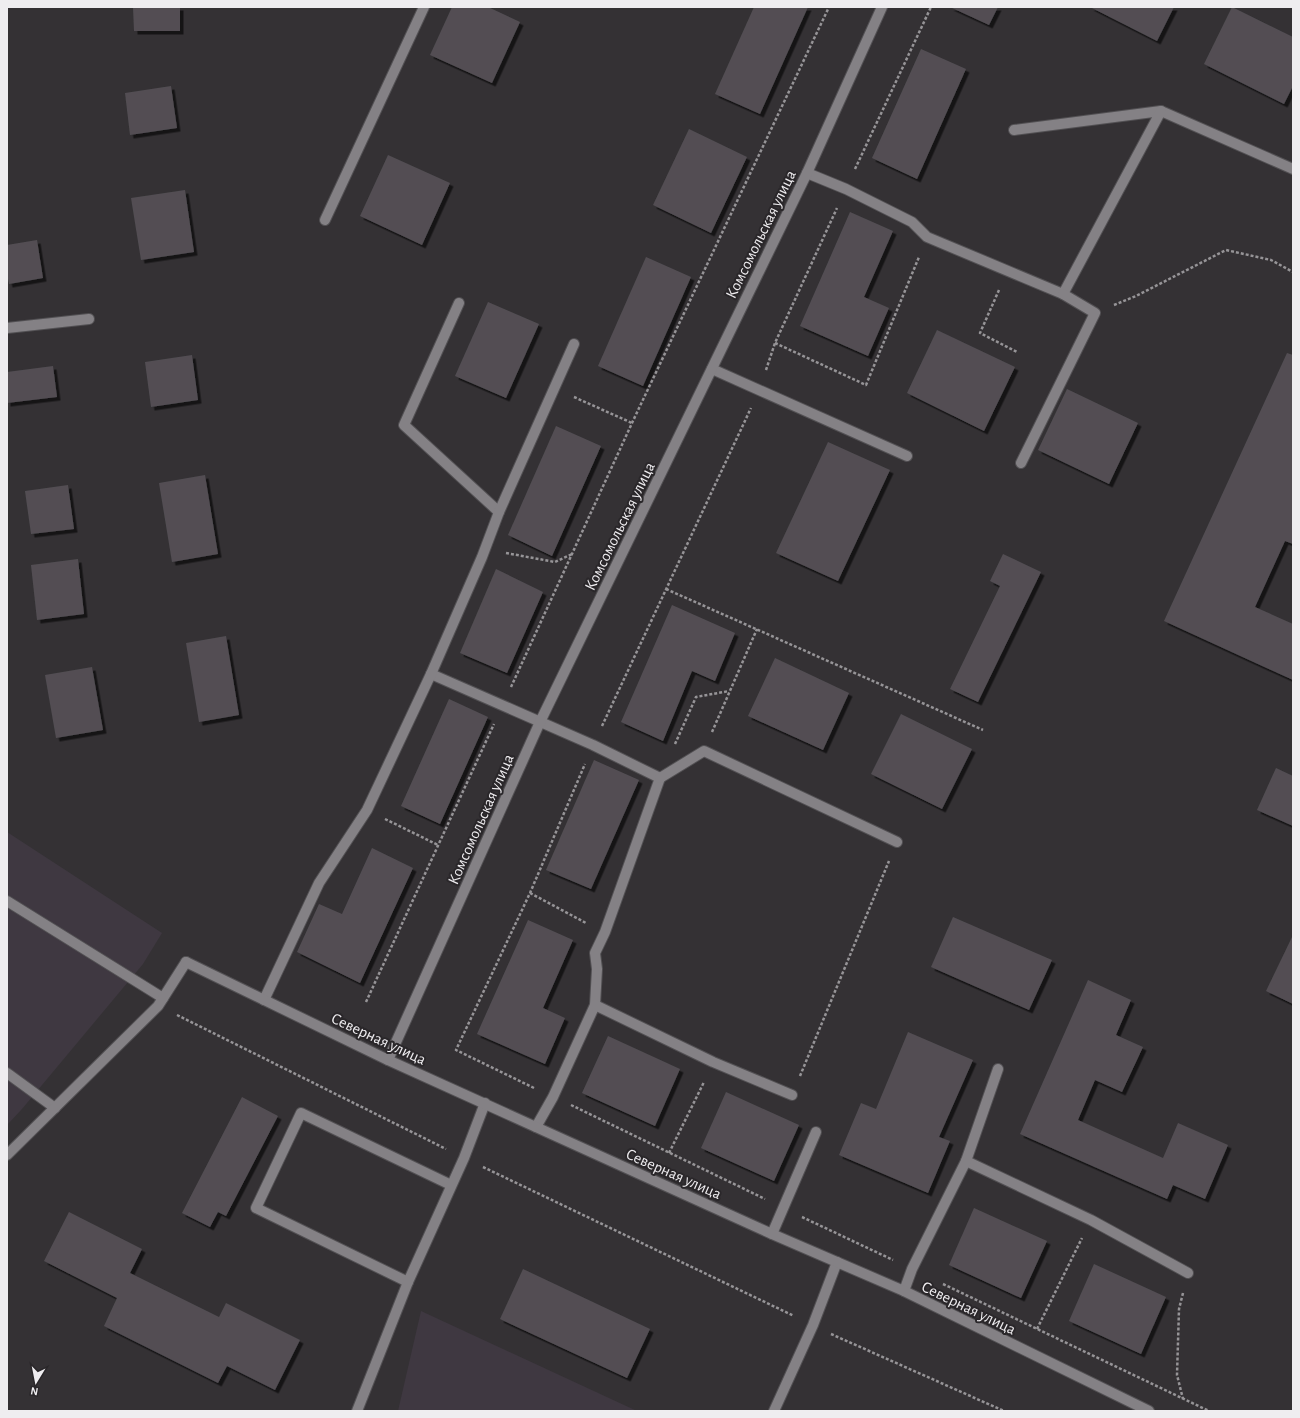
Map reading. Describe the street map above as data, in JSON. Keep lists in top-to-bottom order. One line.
{"streets":{"street":["Комсомольская улица","Северная улица"]},"crossings":[["Комсомольская улица","Северная улица"]],"north":"bottom"}
